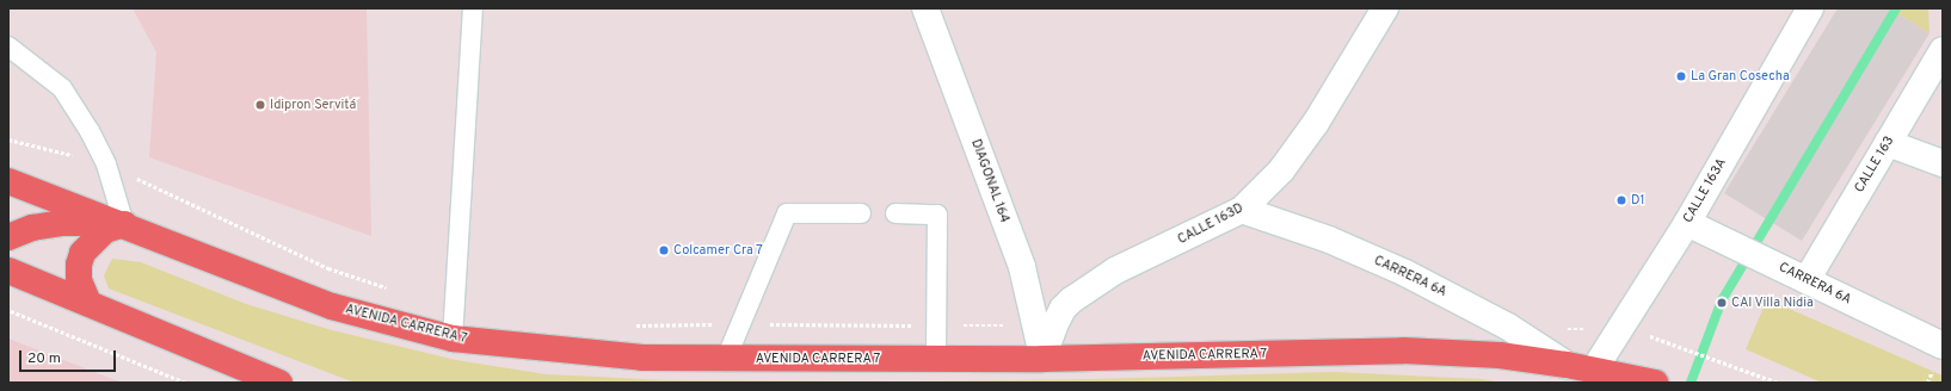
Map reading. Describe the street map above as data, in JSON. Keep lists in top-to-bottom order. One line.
{"streets":{"main road":["AVENIDA CARRERA 7"],"street":["CALLE 163","DIAGONAL 164","CALLE 163A","CALLE 163D","CARRERA 6A"]},"crossings":[["CALLE 163","CARRERA 6A"],["DIAGONAL 164","CALLE 163D"],["DIAGONAL 164","AVENIDA CARRERA 7"],["CALLE 163A","CARRERA 6A"],["CALLE 163A","AVENIDA CARRERA 7"],["CALLE 163D","CARRERA 6A"],["CALLE 163D","AVENIDA CARRERA 7"],["CARRERA 6A","AVENIDA CARRERA 7"]],"places":["La Gran Cosecha","Idipron Servitá","D1","Colcamer Cra 7","CAI Villa Nidia"],"scale_bar":"20 m"}
